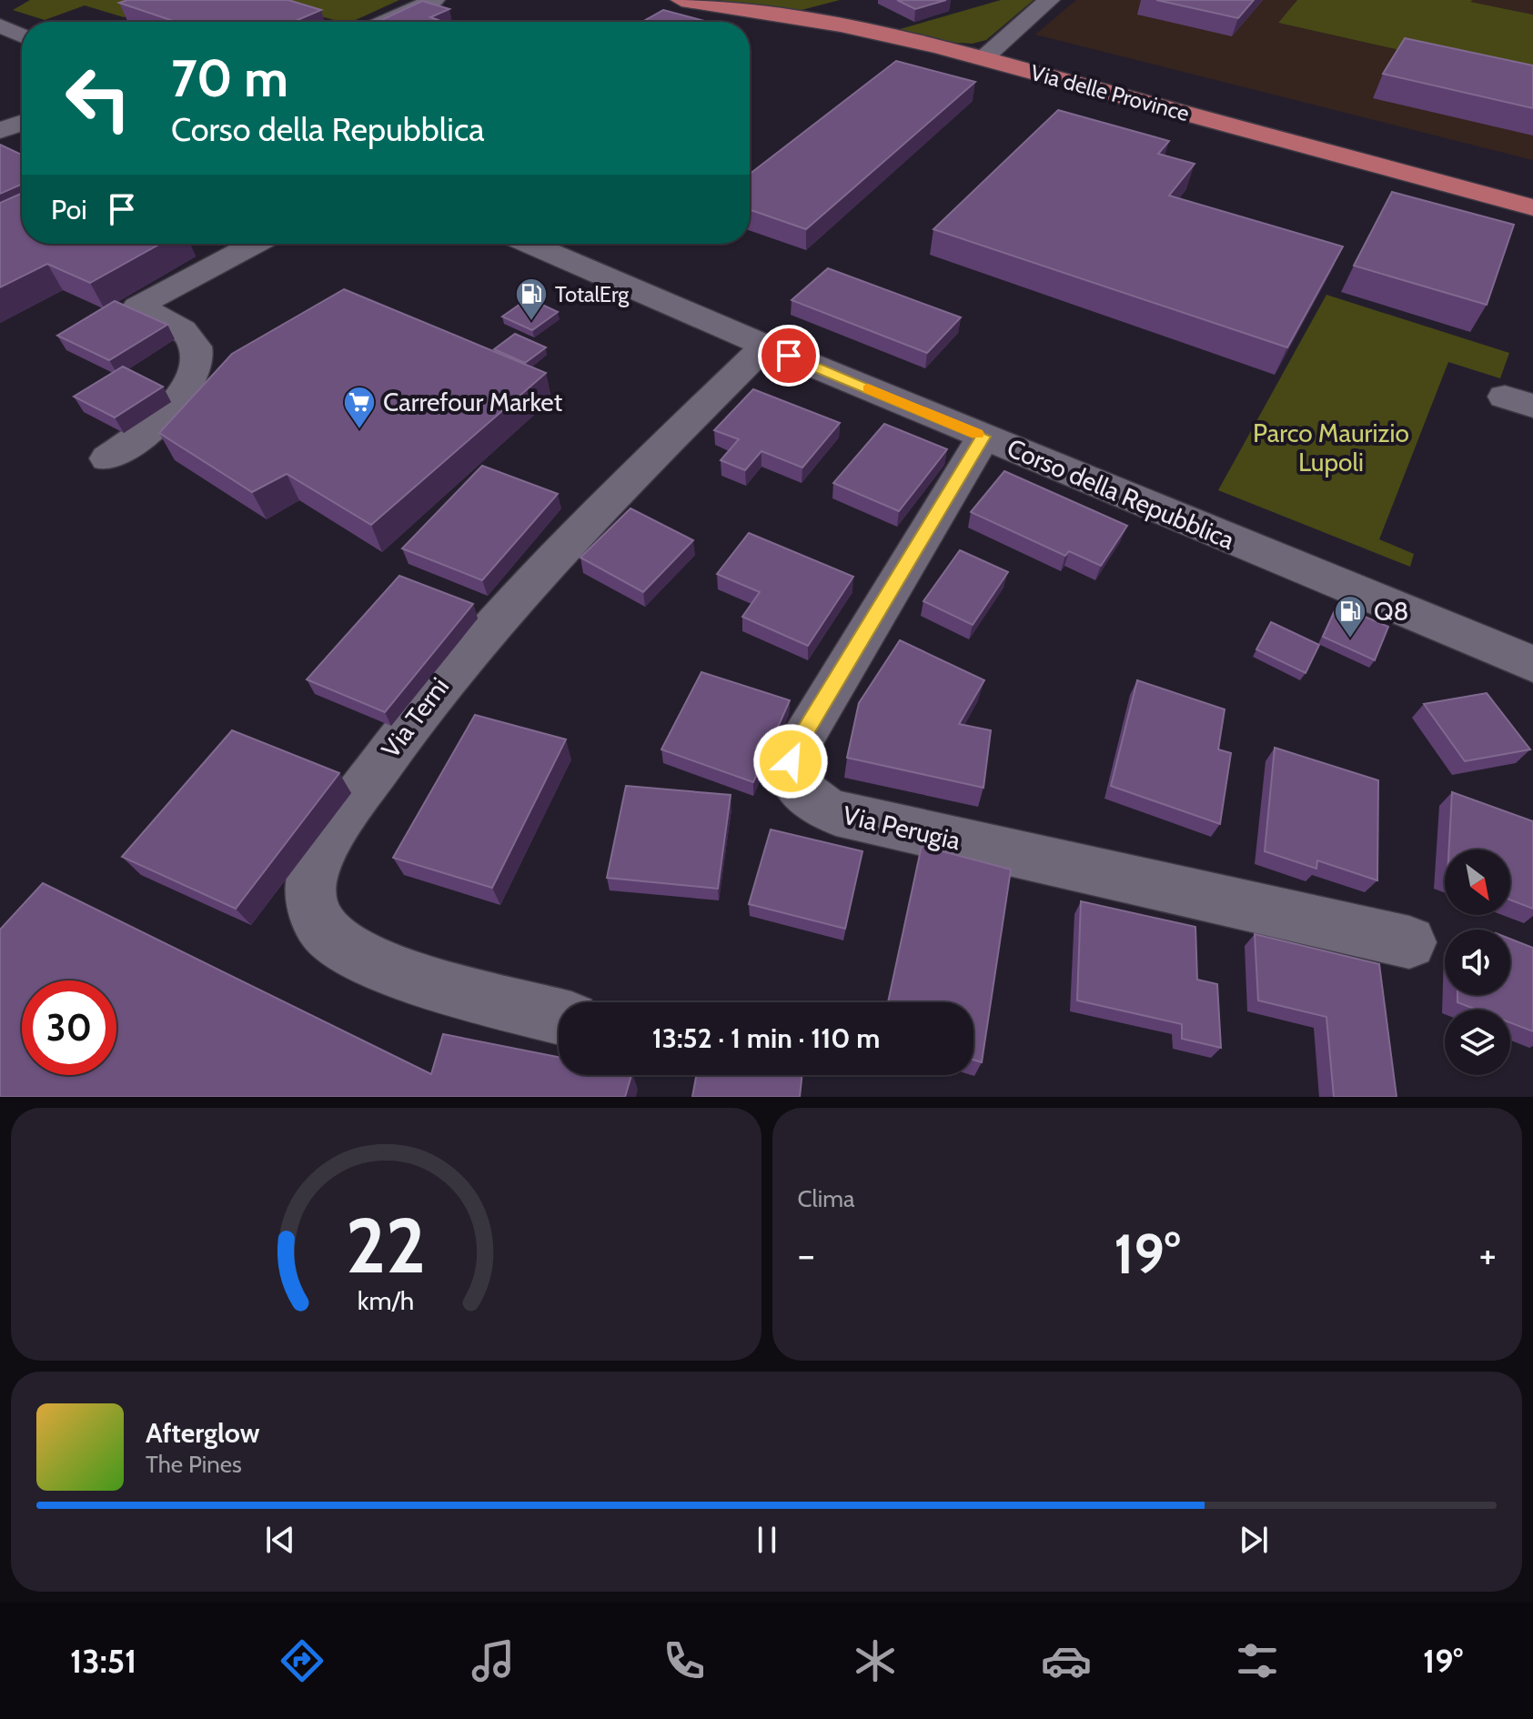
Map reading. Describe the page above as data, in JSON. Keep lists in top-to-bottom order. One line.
{"streets":{"main road":["Via delle Province"],"street":["Corso della Repubblica","Via Terni","Via Perugia"]},"crossings":[["Corso della Repubblica","Via Terni"],["Corso della Repubblica","Via Perugia"]],"parks":["Parco Maurizio Lupoli"],"places":{"fuel station":["TotalErg","Q8"],"supermarket":["Carrefour Market"]},"north":"bottom right","page":{"turn":["70 m","Corso della Repubblica"],"then":"Poi","limit":"30","trip":"13:52 · 1 min · 110 m","tile":"Clima","heat":["−","19°","+"],"song":["Afterglow","The Pines"],"tabs":["13:51","19°"],"gauge":["22","km/h"]}}
